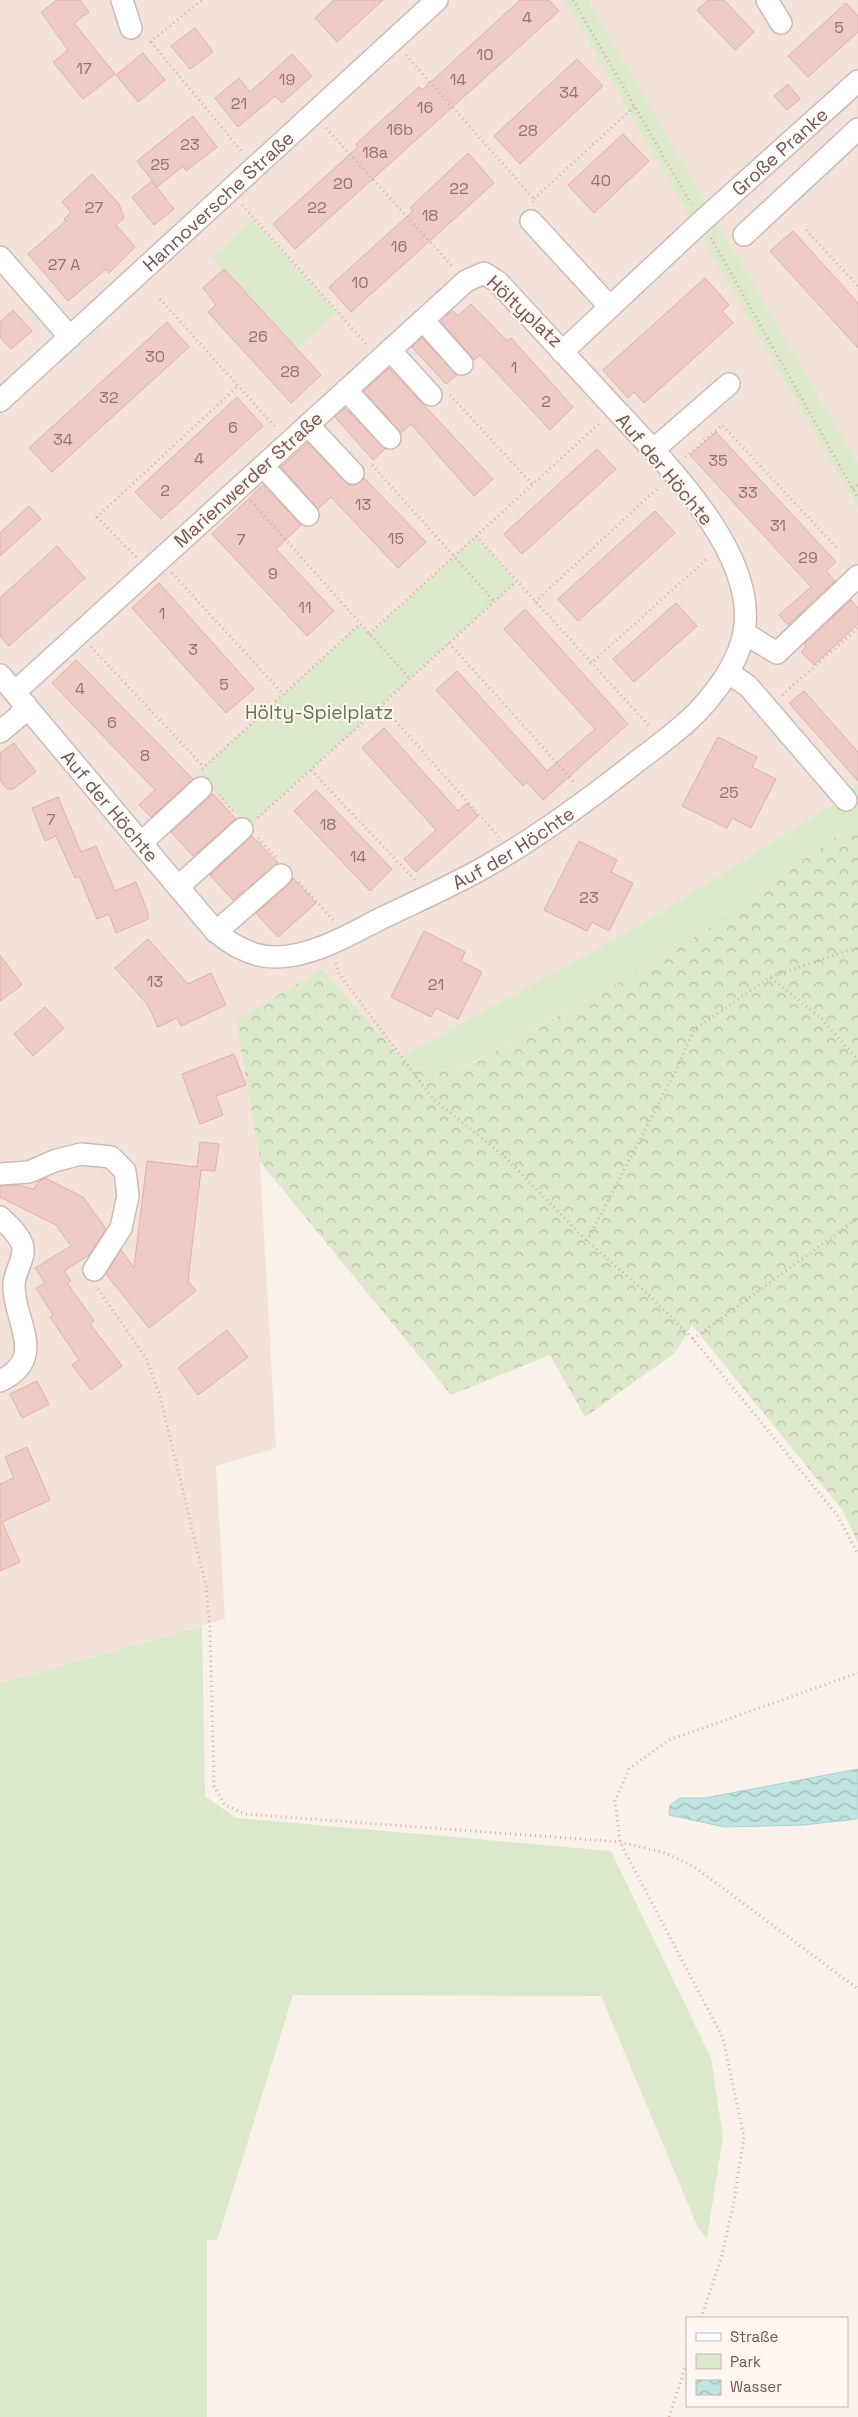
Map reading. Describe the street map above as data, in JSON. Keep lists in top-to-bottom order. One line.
{"streets":{"street":["Große Pranke","Hannoversche Straße","Höltyplatz","Auf der Höchte","Marienwerder Straße"]},"crossings":[["Große Pranke","Höltyplatz"],["Höltyplatz","Auf der Höchte"],["Höltyplatz","Marienwerder Straße"],["Auf der Höchte","Marienwerder Straße"]],"parks":["Hölty-Spielplatz"],"house_numbers":["4","5","10","17","19","14","34","21","16","16b","28","23","18a","25","40","20","22","27","22","18","16","27 A","10","26","30","1","28","32","2","6","34","4","35","2","33","13","31","15","7","29","9","11","1","3","5","4","6","8","25","7","18","14","23","13","21"],"legend":["Straße","Park","Wasser"]}
